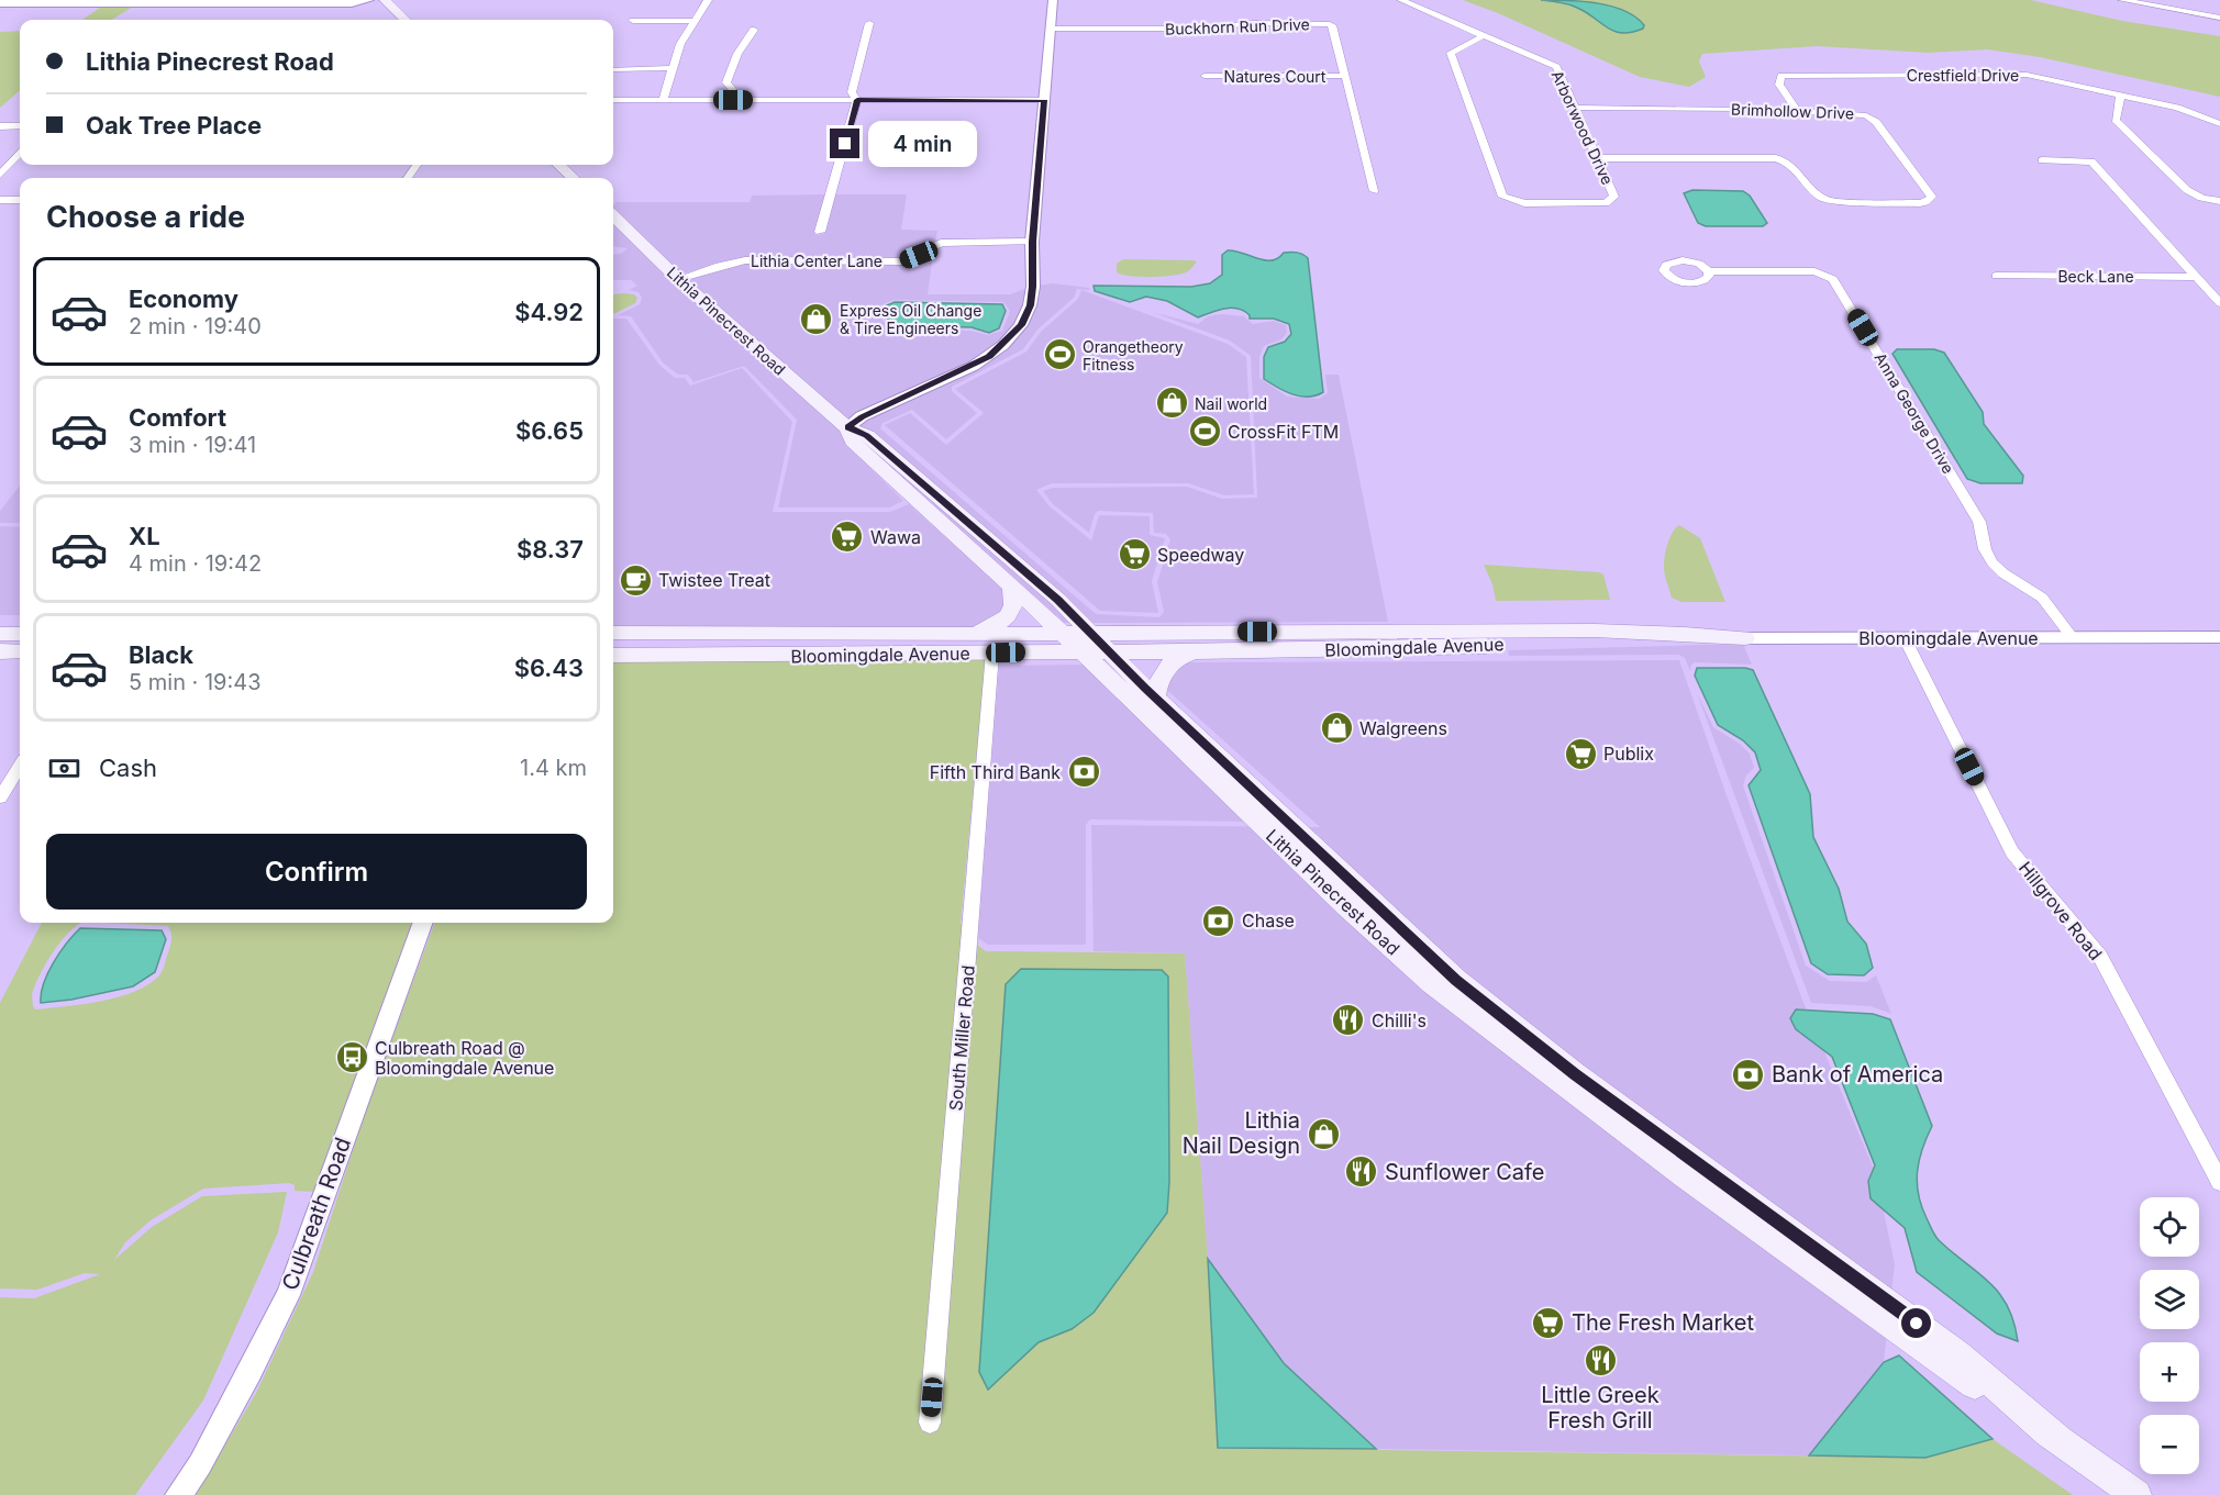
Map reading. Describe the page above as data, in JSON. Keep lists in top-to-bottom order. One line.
{"streets":{"main road":["Lithia Pinecrest Road","Bloomingdale Avenue"],"street":["Buckhorn Run Drive","Crestfield Drive","Natures Court","Brimhollow Drive","Arborwood Drive","Lithia Center Lane","Beck Lane","Anna George Drive","Hillgrove Road","South Miller Road","Culbreath Road"]},"crossings":[["Buckhorn Run Drive","Natures Court"],["Crestfield Drive","Brimhollow Drive"],["Brimhollow Drive","Arborwood Drive"],["Lithia Center Lane","Lithia Pinecrest Road"],["Lithia Pinecrest Road","Bloomingdale Avenue"],["Anna George Drive","Bloomingdale Avenue"],["Bloomingdale Avenue","Hillgrove Road"],["Bloomingdale Avenue","South Miller Road"]],"places":{"shop":["Express Oil Change & Tire Engineers","Nail world","Walgreens","Lithia Nail Design"],"sports":["Orangetheory Fitness","CrossFit FTM"],"supermarket":["Wawa","Speedway","Publix","The Fresh Market"],"cafe":["Twistee Treat"],"bank":["Fifth Third Bank","Chase","Bank of America"],"restaurant":["Chilli's","Sunflower Cafe","Little Greek Fresh Grill"],"bus stop":["Culbreath Road @ Bloomingdale Avenue"]},"page":{"banner":["Lithia Pinecrest Road","Oak Tree Place"],"bubble":"4 min","heading":"Choose a ride","list":[{"name":"Economy","note":"2 min · 19:40","value":"$4.92"},{"name":"Comfort","note":"3 min · 19:41","value":"$6.65"},{"name":"XL","note":"4 min · 19:42","value":"$8.37"},{"name":"Black","note":"5 min · 19:43","value":"$6.43"}],"pay":["Cash","1.4 km"],"buttons":"Confirm","map_buttons":["+","−"]}}
